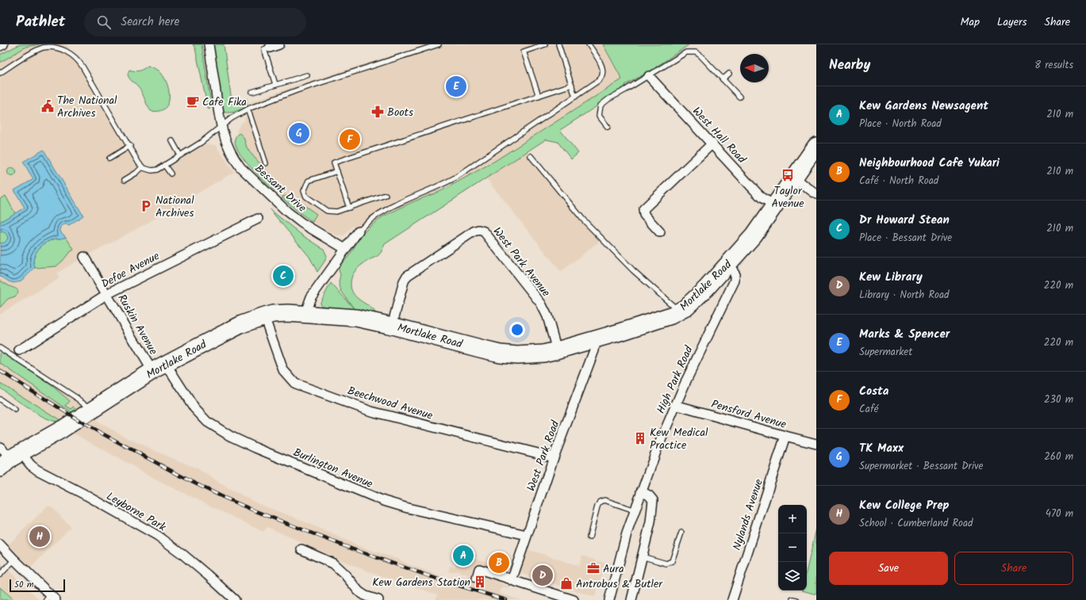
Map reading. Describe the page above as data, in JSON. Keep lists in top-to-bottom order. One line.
{"streets":{"highway":["Mortlake Road"],"street":["West Hall Road","Bessant Drive","West Park Avenue","Defoe Avenue","Ruskin Avenue","High Park Road","Beechwood Avenue","Pensford Avenue","West Park Road","Burlington Avenue","Leyborne Park","Nylands Avenue"]},"crossings":[["West Hall Road","Mortlake Road"],["West Park Avenue","Mortlake Road"],["Defoe Avenue","Ruskin Avenue"],["Mortlake Road","Ruskin Avenue"],["Mortlake Road","High Park Road"],["Mortlake Road","Beechwood Avenue"],["Mortlake Road","West Park Road"],["Mortlake Road","Burlington Avenue"],["Mortlake Road","Leyborne Park"],["Ruskin Avenue","Burlington Avenue"],["High Park Road","Pensford Avenue"],["Beechwood Avenue","West Park Road"],["Pensford Avenue","Nylands Avenue"],["West Park Road","Burlington Avenue"]],"places":{"cafe":["Cafe Fika"],"public building":["The National Archives"],"pharmacy":["Boots"],"bus stop":["Taylor Avenue"],"parking":["National Archives"],"building":["Kew Medical Practice","Kew Gardens Station"],"office":["Aura"],"shop":["Antrobus & Butler"]},"scale_bar":"50 m","north":"left","page":{"header":"Pathlet","search":"Search here","nav":["Map","Layers","Share"],"heading":["Nearby","8 results"],"pins":["E","G","F","C","H","A","B","D"],"list":[{"mark":"A","name":"Kew Gardens Newsagent","note":"Place · North Road","value":"210 m"},{"mark":"B","name":"Neighbourhood Cafe Yukari","note":"Café · North Road","value":"210 m"},{"mark":"C","name":"Dr Howard Stean","note":"Place · Bessant Drive","value":"210 m"},{"mark":"D","name":"Kew Library","note":"Library · North Road","value":"220 m"},{"mark":"E","name":"Marks & Spencer","note":"Supermarket","value":"220 m"},{"mark":"F","name":"Costa","note":"Café","value":"230 m"},{"mark":"G","name":"TK Maxx","note":"Supermarket · Bessant Drive","value":"260 m"},{"mark":"H","name":"Kew College Prep","note":"School · Cumberland Road","value":"470 m"}],"map_buttons":["+","−"],"buttons":["Save","Share"],"scale":"50 m"}}
